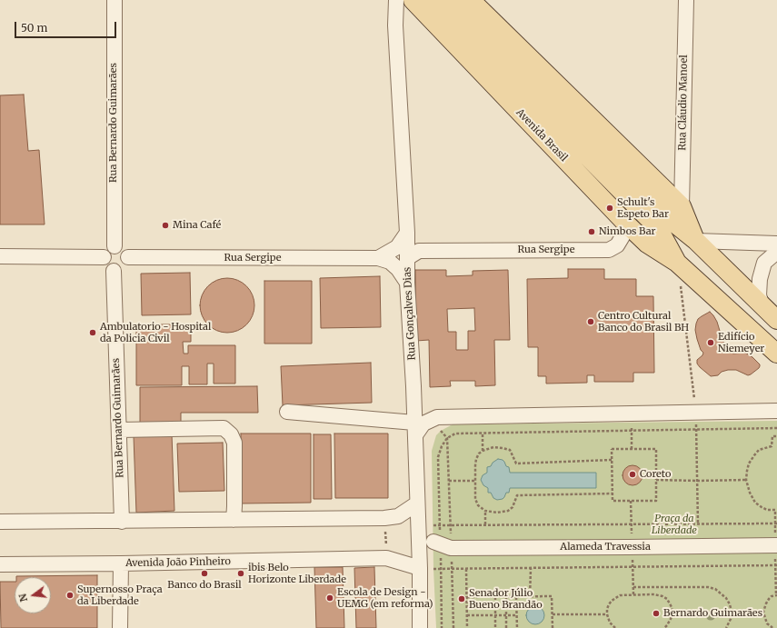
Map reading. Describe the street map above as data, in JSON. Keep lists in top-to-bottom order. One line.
{"streets":{"main road":["Avenida Brasil"],"street":["Rua Cláudio Manoel","Rua Bernardo Guimarães","Rua Sergipe","Rua Gonçalves Dias","Alameda Travessia","Avenida João Pinheiro"]},"crossings":[["Rua Bernardo Guimarães","Rua Sergipe"],["Avenida Brasil","Rua Sergipe"],["Rua Sergipe","Rua Gonçalves Dias"],["Rua Gonçalves Dias","Avenida João Pinheiro"]],"parks":["Praça da Liberdade"],"places":["Schult's Espeto Bar","Mina Café","Nimbos Bar","Centro Cultural Banco do Brasil BH","Ambulatorio - Hospital da Policia Civil","Edifício Niemeyer","Coreto","Banco do Brasil","ibis Belo Horizonte Liberdade","Supernosso Praça da Liberdade","Escola de Design - UEMG (em reforma)","Senador Júlio Bueno Brandão","Bernardo Guimarães"],"scale_bar":"50 m","north":"left"}
